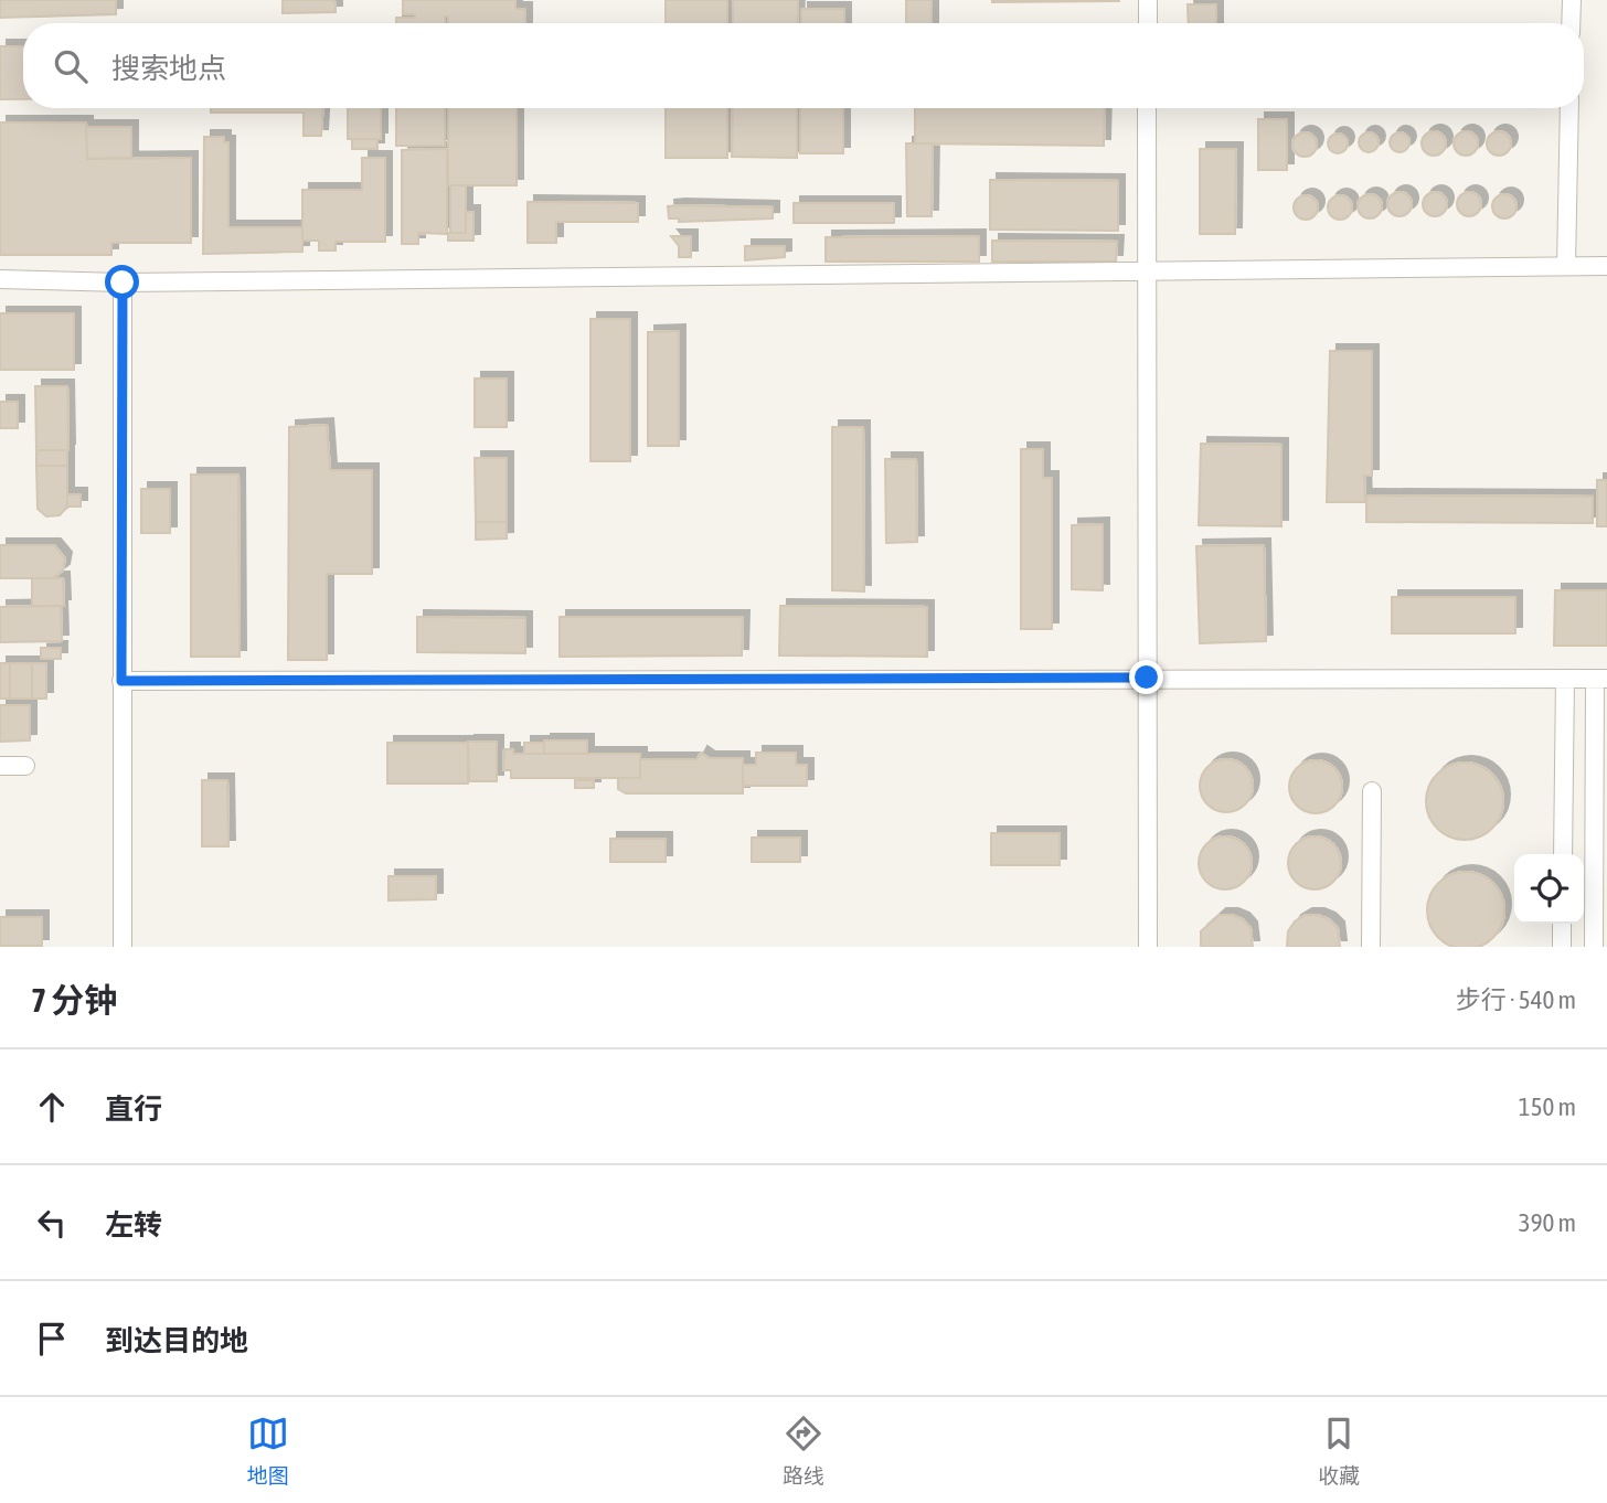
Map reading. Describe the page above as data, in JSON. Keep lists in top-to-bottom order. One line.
{"page":{"search":"搜索地点","heading":["7 分钟","步行 · 540 m"],"list":[["直行","150 m"],["左转","390 m"],"到达目的地"],"nav":["地图","路线","收藏"]}}
